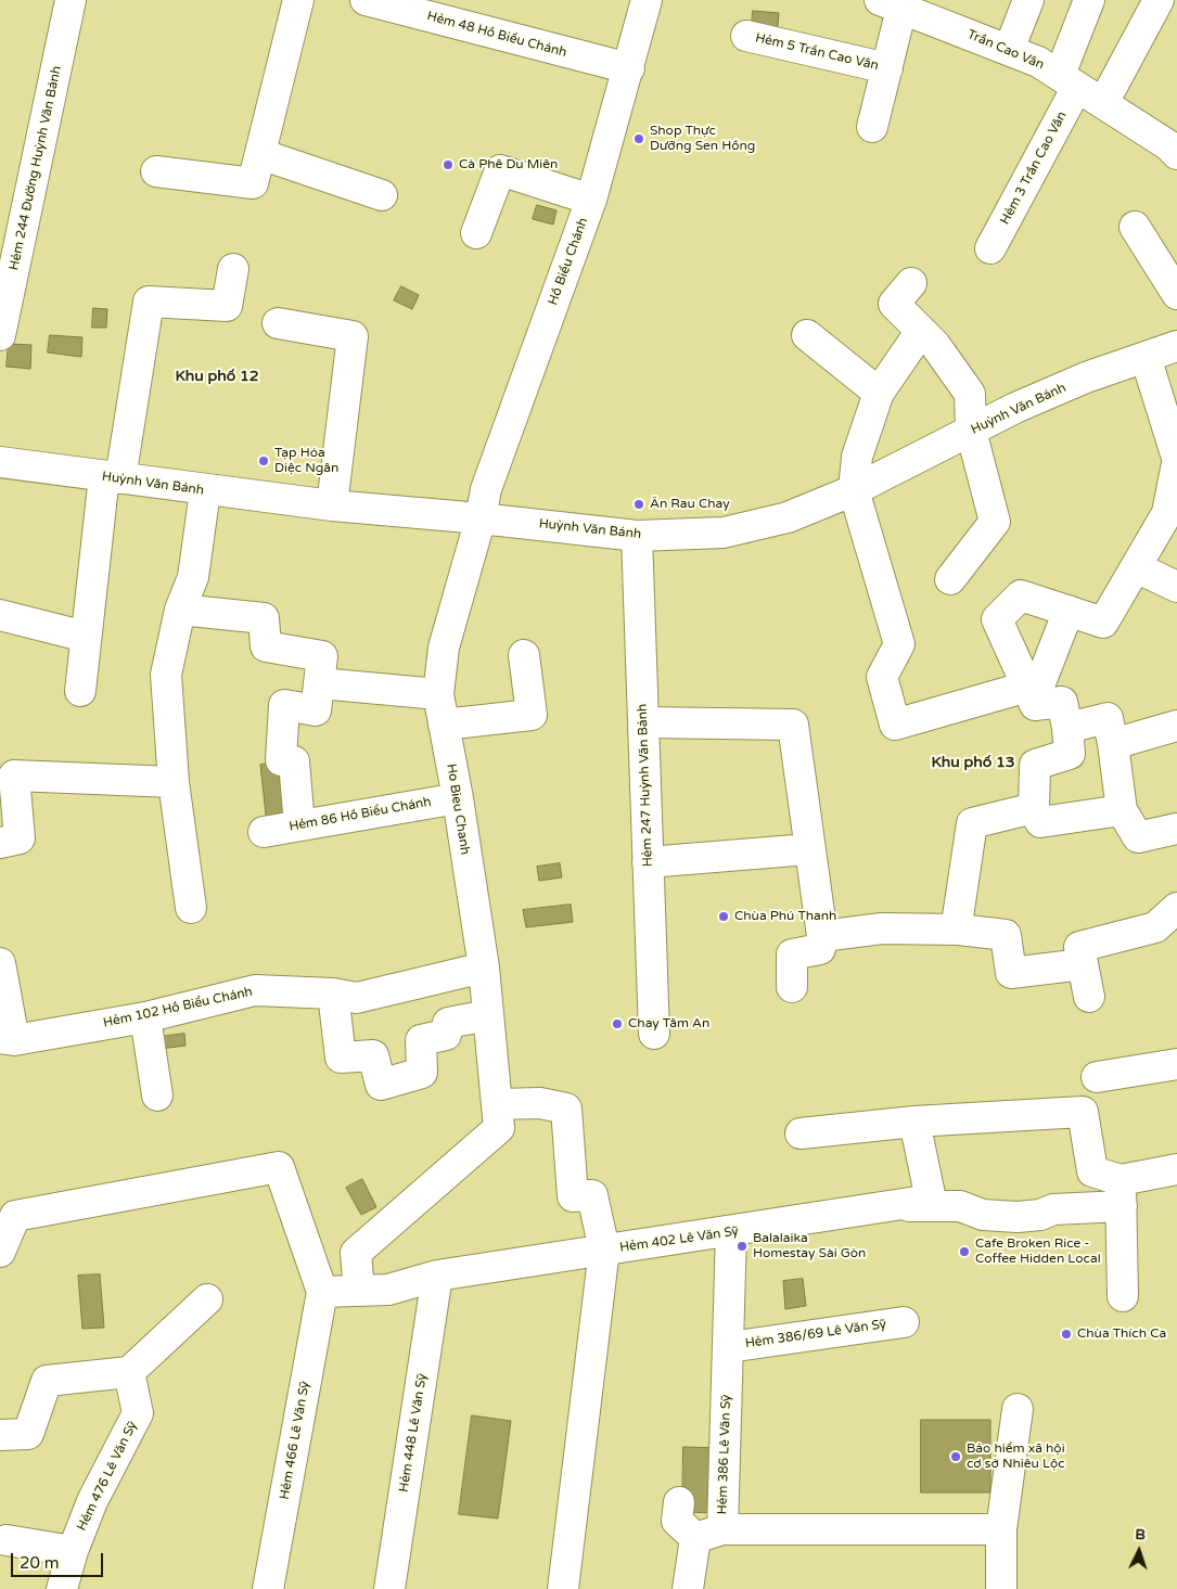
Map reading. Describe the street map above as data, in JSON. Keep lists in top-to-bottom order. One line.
{"streets":{"street":["Hẻm 48 Hồ Biểu Chánh","Trần Cao Vân","Hẻm 5 Trần Cao Vân","Hẻm 244 Đường Huỳnh Văn Bánh","Hẻm 3 Trần Cao Vân","Hồ Biểu Chánh","Huỳnh Văn Bánh","Hẻm 247 Huỳnh Văn Bánh","Ho Bieu Chanh","Hẻm 86 Hồ Biểu Chánh","Hẻm 102 Hồ Biểu Chánh","Hẻm 402 Lê Văn Sỹ","Hẻm 386/69 Lê Văn Sỹ","Hẻm 448 Lê Văn Sỹ","Hẻm 466 Lê Văn Sỹ","Hẻm 386 Lê Văn Sỹ","Hẻm 476 Lê Văn Sỹ"]},"crossings":[["Hẻm 48 Hồ Biểu Chánh","Hồ Biểu Chánh"],["Trần Cao Vân","Hẻm 5 Trần Cao Vân"],["Trần Cao Vân","Hẻm 3 Trần Cao Vân"],["Hồ Biểu Chánh","Huỳnh Văn Bánh"],["Hồ Biểu Chánh","Ho Bieu Chanh"],["Huỳnh Văn Bánh","Hẻm 247 Huỳnh Văn Bánh"],["Huỳnh Văn Bánh","Ho Bieu Chanh"],["Ho Bieu Chanh","Hẻm 86 Hồ Biểu Chánh"],["Ho Bieu Chanh","Hẻm 102 Hồ Biểu Chánh"],["Hẻm 402 Lê Văn Sỹ","Hẻm 386 Lê Văn Sỹ"],["Hẻm 386/69 Lê Văn Sỹ","Hẻm 386 Lê Văn Sỹ"]],"districts":["Khu phố 12","Khu phố 13"],"places":["Shop Thực Dưỡng Sen Hồng","Cà Phê Du Miên","Tạp Hóa Diệc Ngân","Ăn Rau Chay","Chùa Phú Thanh","Chay Tâm An","Balalaika Homestay Sài Gòn","Cafe Broken Rice - Coffee Hidden Local","Chùa Thích Ca","Bảo hiểm xã hội cơ sở Nhiêu Lộc"],"scale_bar":"20 m","north":"top"}
